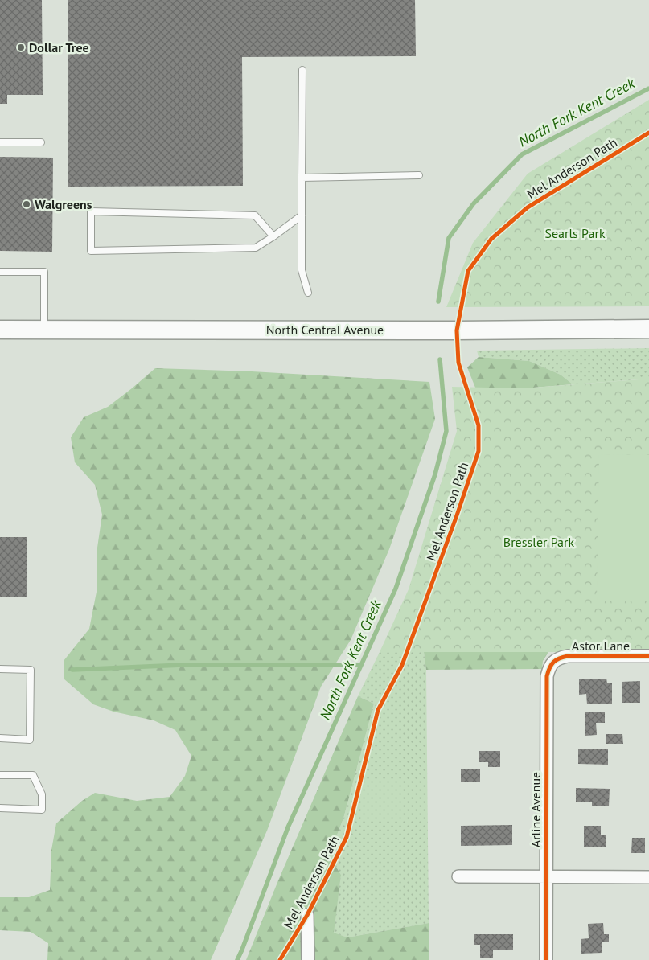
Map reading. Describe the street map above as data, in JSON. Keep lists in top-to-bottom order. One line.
{"streets":{"main road":["North Central Avenue"],"street":["Astor Lane","Arline Avenue"],"cycle path":["Mel Anderson Path"]},"crossings":[["Astor Lane","Arline Avenue"]],"water":["North Fork Kent Creek"],"parks":["Searls Park","Bressler Park"],"places":["Dollar Tree","Walgreens"]}
